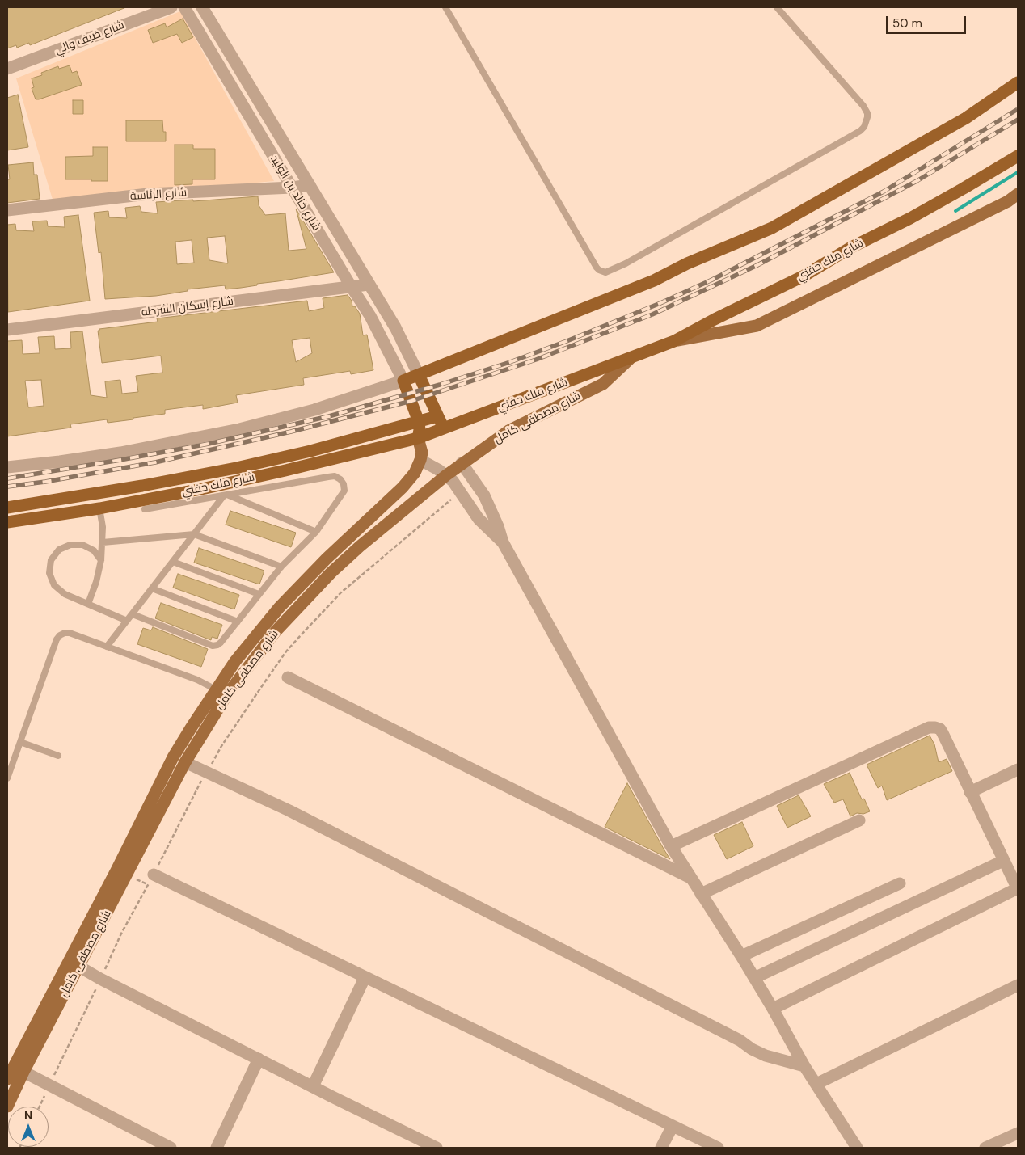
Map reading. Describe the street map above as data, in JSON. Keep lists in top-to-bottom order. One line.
{"streets":{"highway":["شارع ملك حفني"],"main road":["شارع مصطفى كامل"],"street":["شارع ضيف والي","شارع خالد بن الوليد","شارع الرئاسة","شارع إسكان الشرطه"]},"crossings":[["شارع خالد بن الوليد","شارع الرئاسة"],["شارع خالد بن الوليد","شارع إسكان الشرطه"],["شارع ملك حفني","شارع مصطفى كامل"]],"scale_bar":"50 m","north":"top"}
